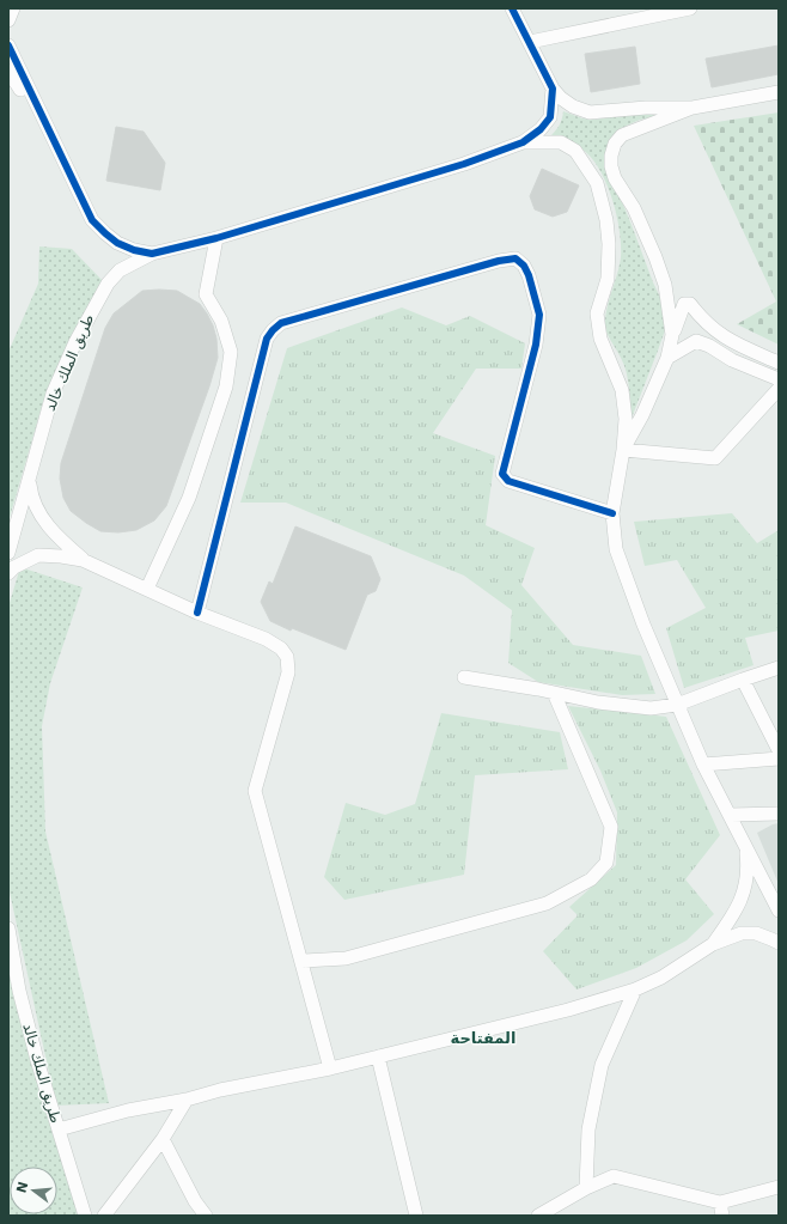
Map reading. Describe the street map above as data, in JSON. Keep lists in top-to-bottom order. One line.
{"streets":{"street":["طريق الملك خالد"]},"districts":["المفتاحة"],"north":"left"}
